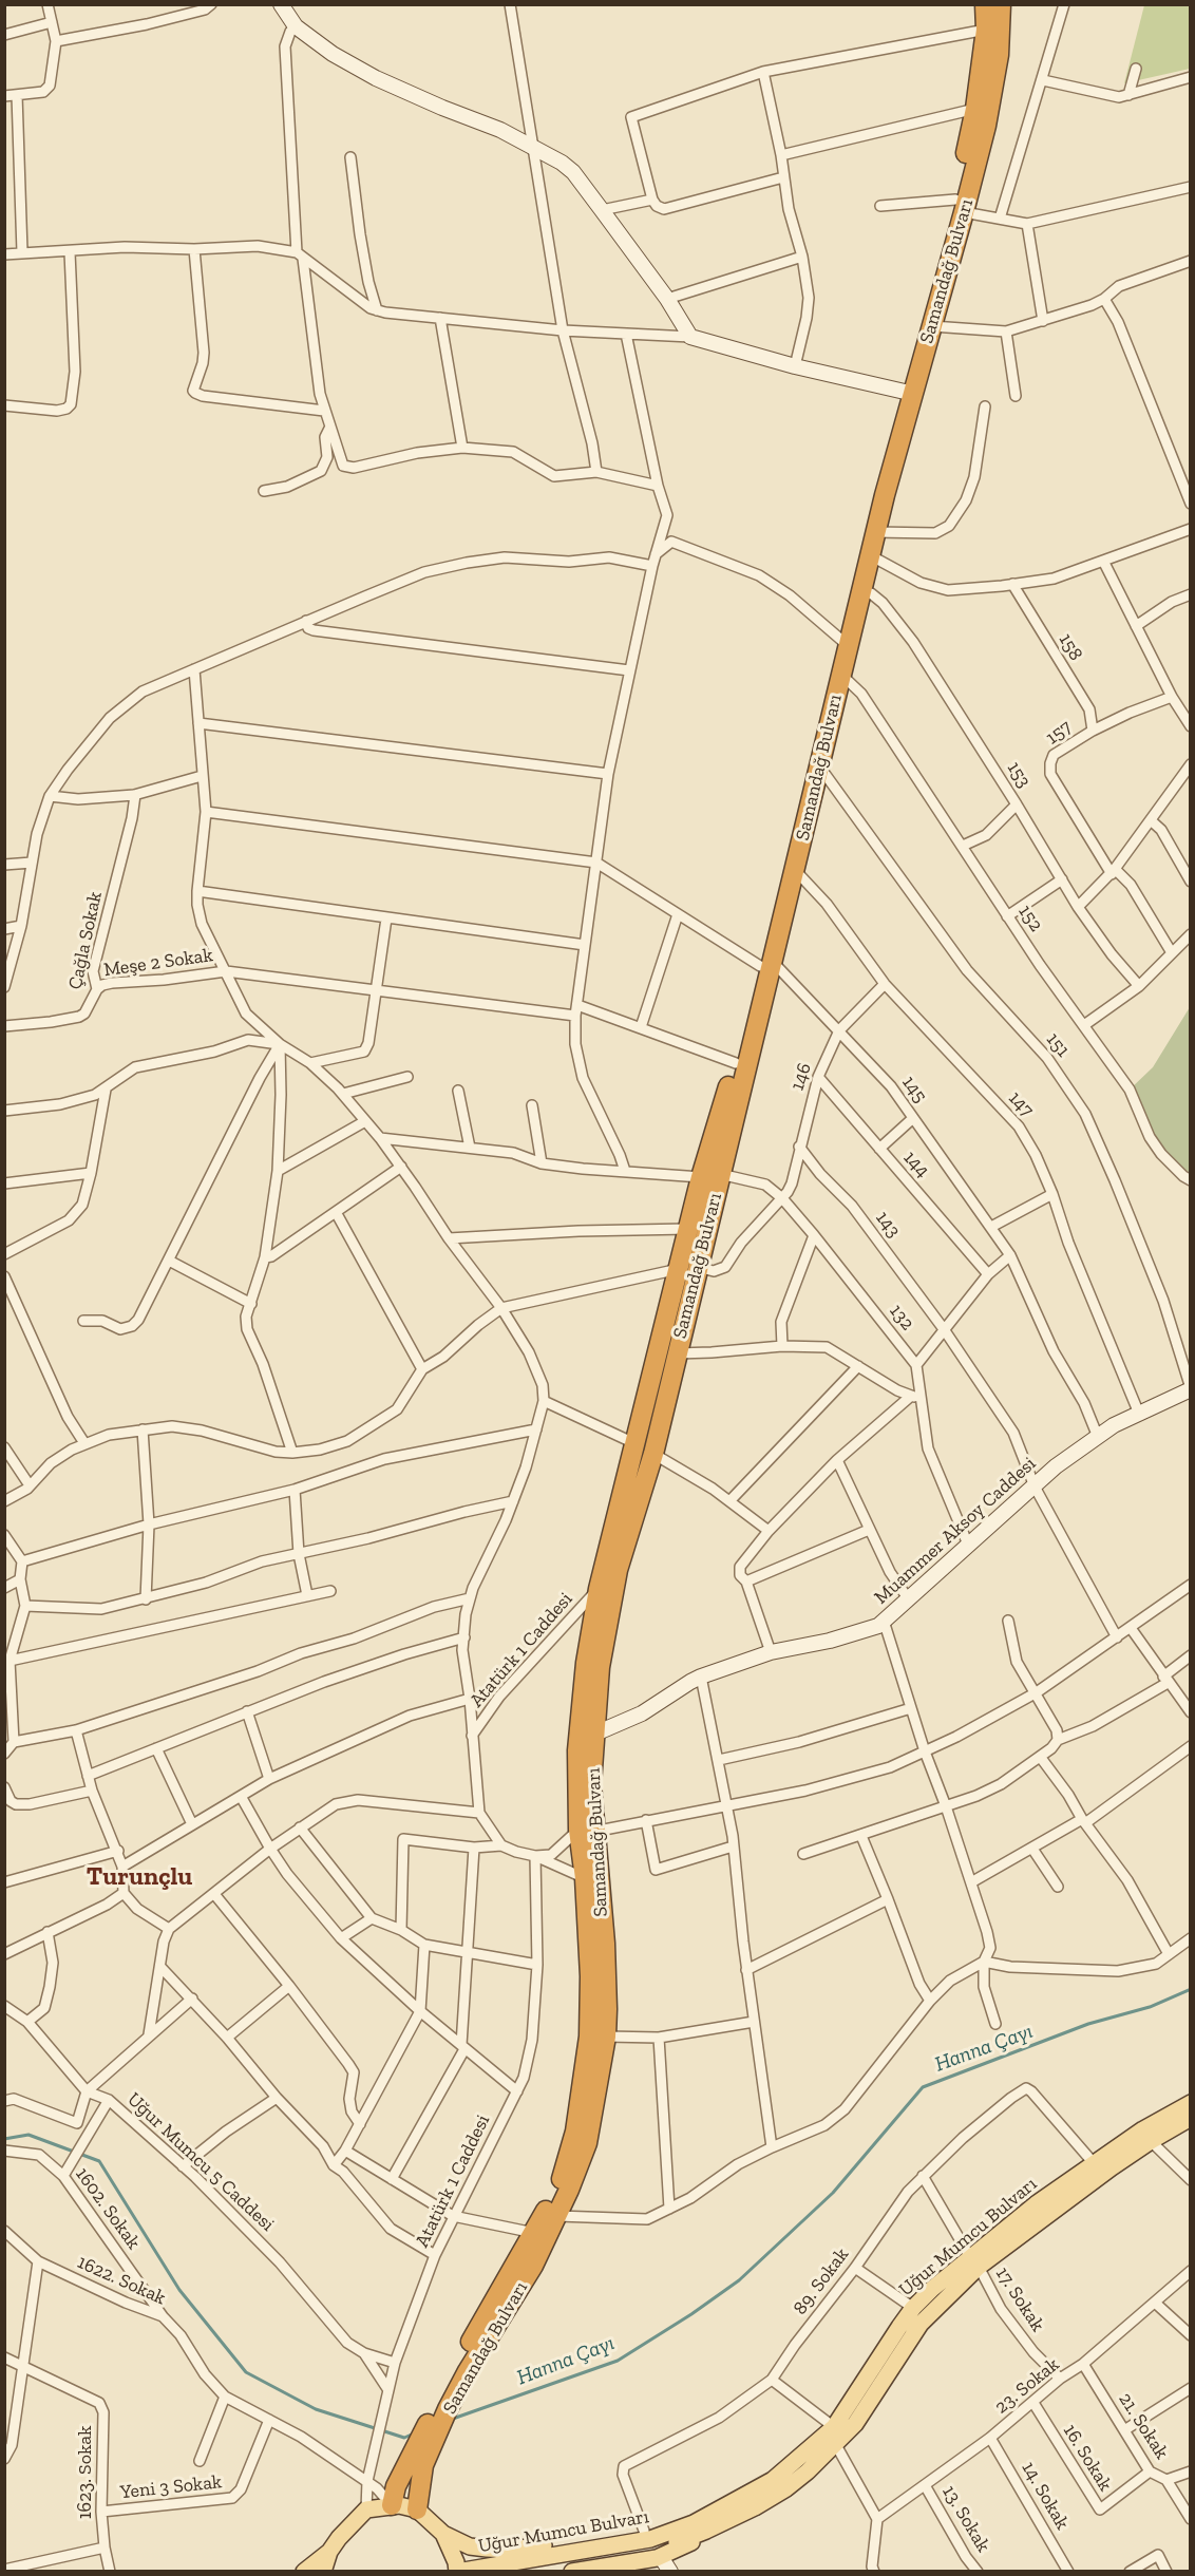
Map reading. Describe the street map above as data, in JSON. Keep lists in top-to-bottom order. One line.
{"streets":{"highway":["Samandağ Bulvarı"],"main road":["Uğur Mumcu Bulvarı"],"street":["158","157","153","152","Çağla Sokak","Meşe 2 Sokak","151","146","145","147","144","143","132","Muammer Aksoy Caddesi","Atatürk 1 Caddesi","Uğur Mumcu 5 Caddesi","1602. Sokak","1622. Sokak","89. Sokak","17. Sokak","23. Sokak","21. Sokak","16. Sokak","1623. Sokak","Yeni 3 Sokak","14. Sokak","13. Sokak"]},"crossings":[["Samandağ Bulvarı","153"],["Samandağ Bulvarı","152"],["Samandağ Bulvarı","Meşe 2 Sokak"],["Samandağ Bulvarı","151"],["Samandağ Bulvarı","146"],["Samandağ Bulvarı","145"],["Samandağ Bulvarı","147"],["Samandağ Bulvarı","132"],["Samandağ Bulvarı","Muammer Aksoy Caddesi"],["Samandağ Bulvarı","Atatürk 1 Caddesi"],["158","157"],["Çağla Sokak","Meşe 2 Sokak"],["151","Muammer Aksoy Caddesi"],["146","145"],["146","147"],["146","144"],["146","143"],["146","132"],["145","Muammer Aksoy Caddesi"],["147","Muammer Aksoy Caddesi"],["143","Muammer Aksoy Caddesi"],["Atatürk 1 Caddesi","Uğur Mumcu 5 Caddesi"],["Atatürk 1 Caddesi","1622. Sokak"],["1602. Sokak","1622. Sokak"],["Uğur Mumcu Bulvarı","89. Sokak"],["Uğur Mumcu Bulvarı","17. Sokak"],["1622. Sokak","Yeni 3 Sokak"],["89. Sokak","17. Sokak"],["17. Sokak","23. Sokak"],["23. Sokak","21. Sokak"],["23. Sokak","16. Sokak"],["23. Sokak","14. Sokak"],["23. Sokak","13. Sokak"],["21. Sokak","16. Sokak"],["1623. Sokak","Yeni 3 Sokak"]],"districts":["Turunçlu"],"water":["Hanna Çayı"]}
